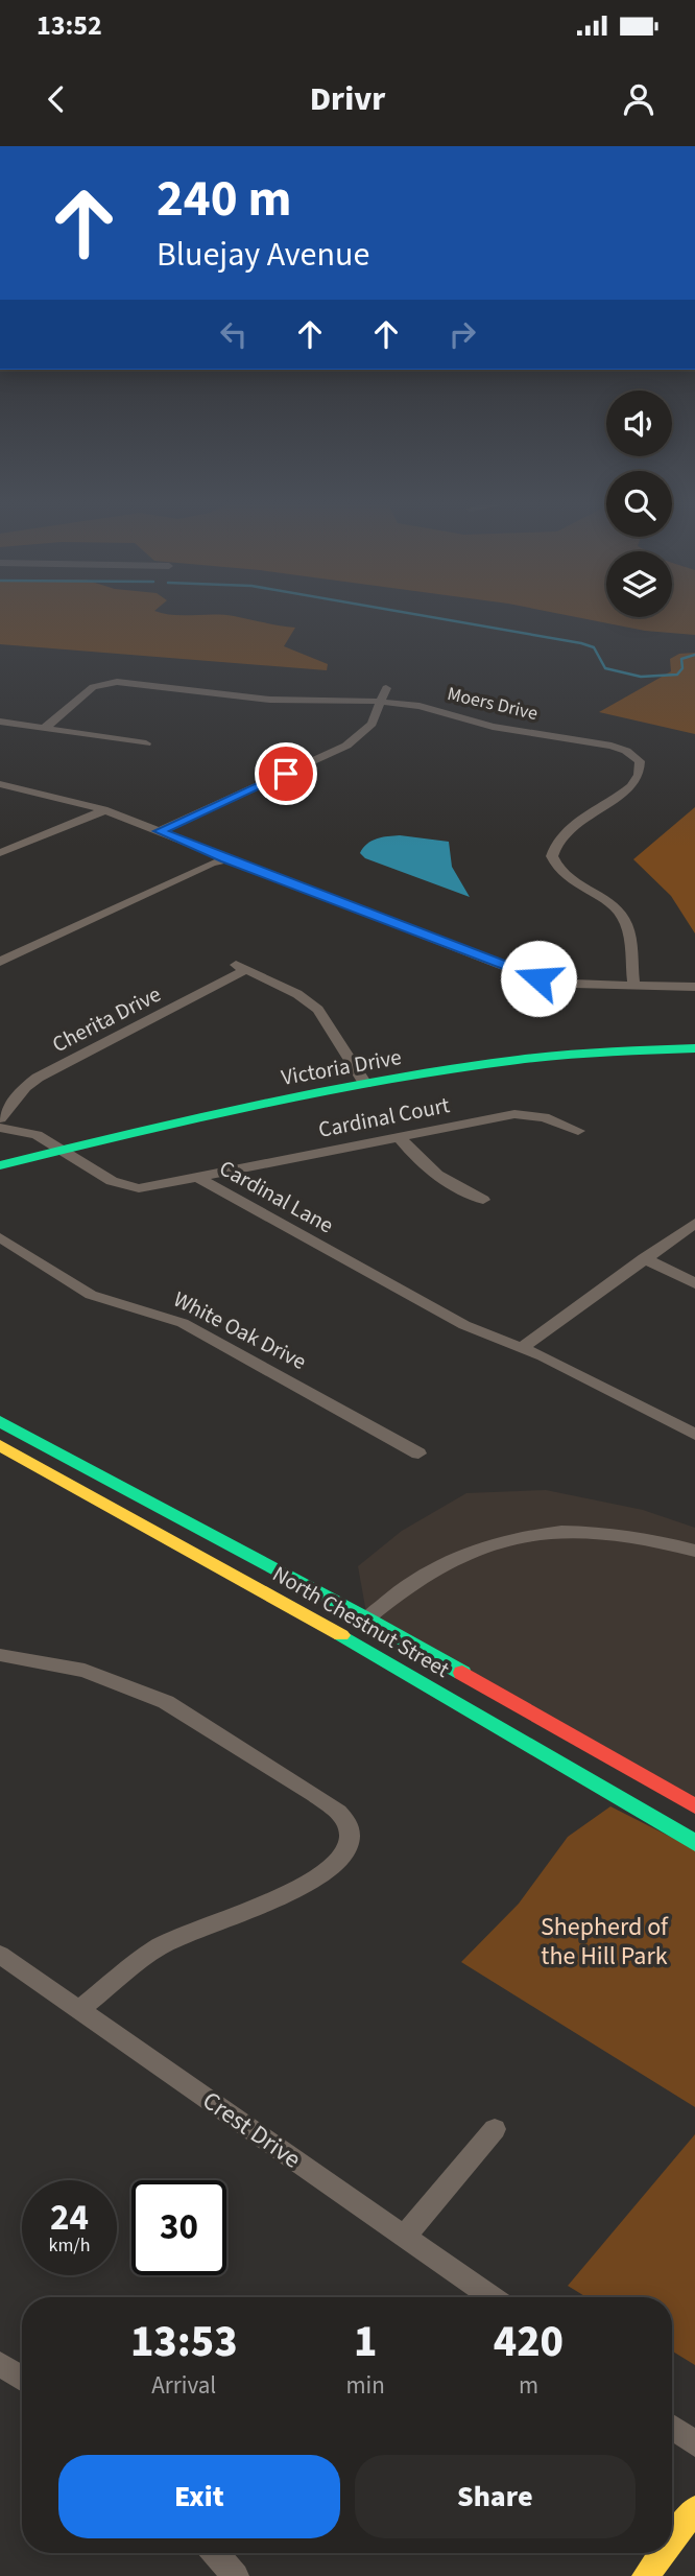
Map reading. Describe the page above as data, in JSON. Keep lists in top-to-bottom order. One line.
{"streets":{"main road":["Victoria Drive","North Chestnut Street"],"street":["Moers Drive","Cherita Drive","Cardinal Court","Cardinal Lane","White Oak Drive","Crest Drive"]},"crossings":[["Cherita Drive","Victoria Drive"],["Victoria Drive","Cardinal Lane"],["Cardinal Court","Cardinal Lane"]],"parks":["Shepherd of the Hill Park"],"page":{"status":"13:52","header":"Drivr","turn":["240 m","Bluejay Avenue"],"speed":"24 km/h","limit":"30","eta":["13:53","Arrival","1","min","420","m"],"buttons":["Exit","Share"]}}
